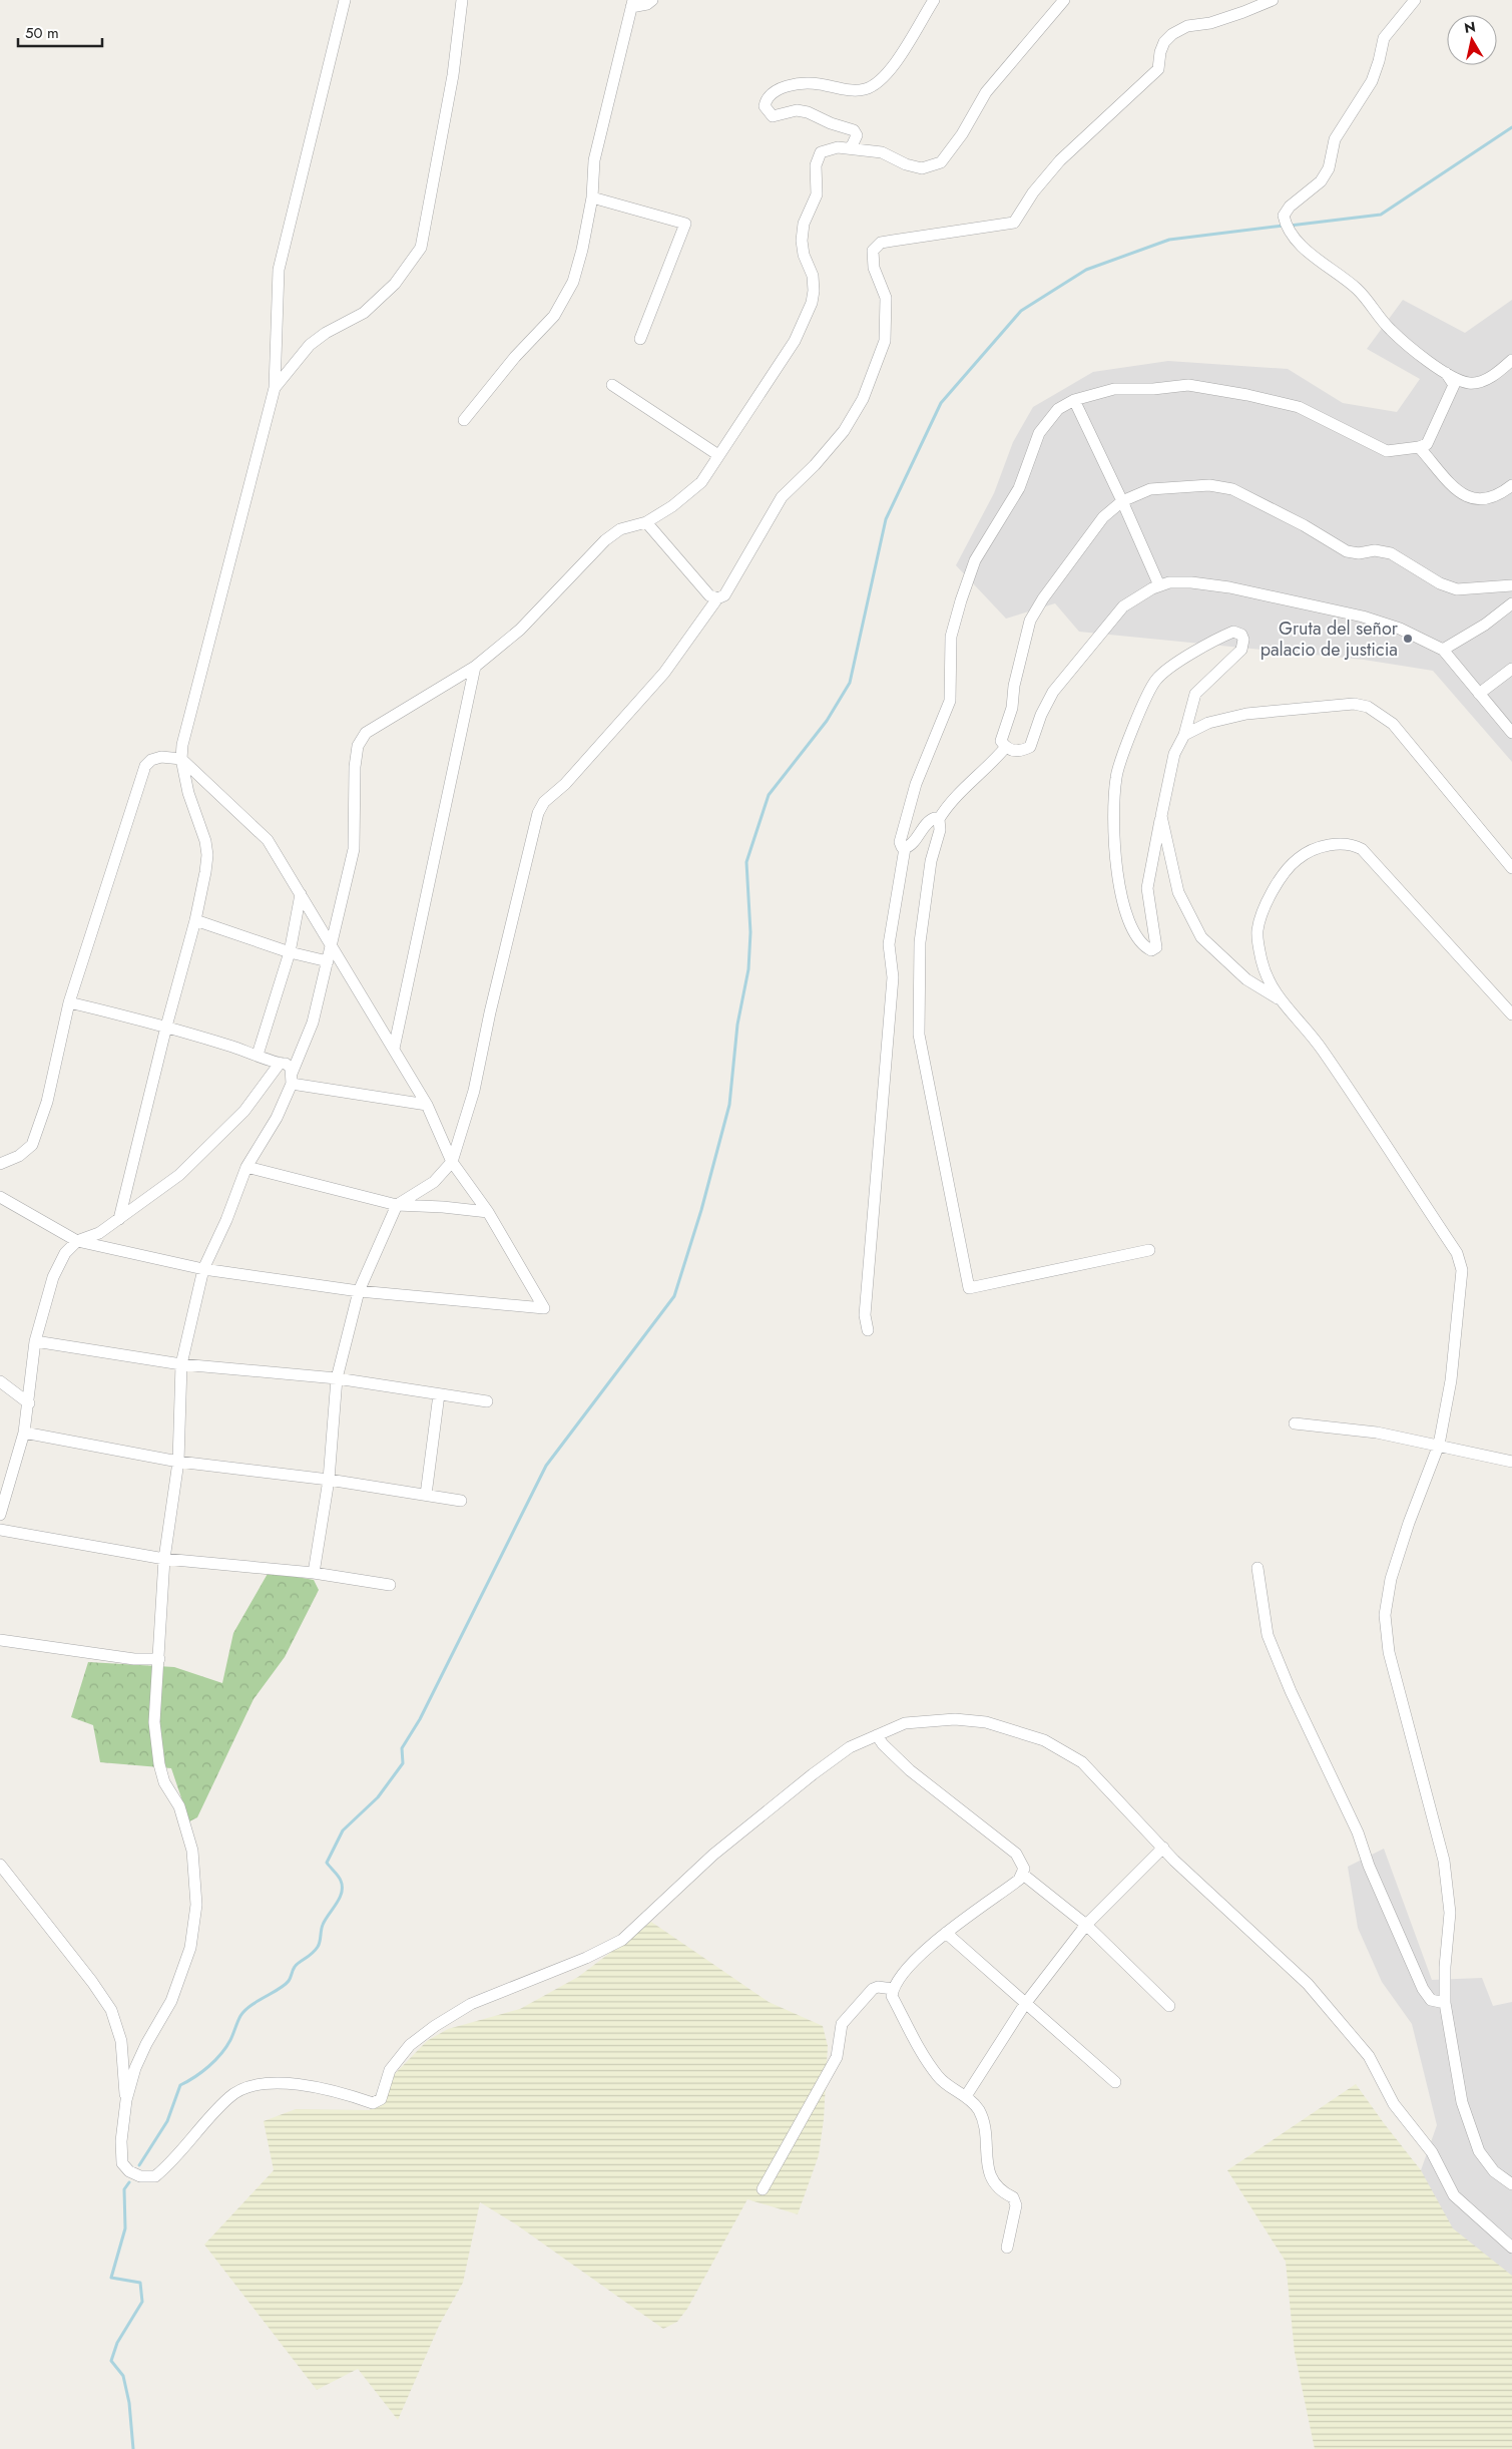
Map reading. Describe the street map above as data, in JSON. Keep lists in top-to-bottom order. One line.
{"places":["Gruta del señor palacio de justicia"],"scale_bar":"50 m","north":"top"}
